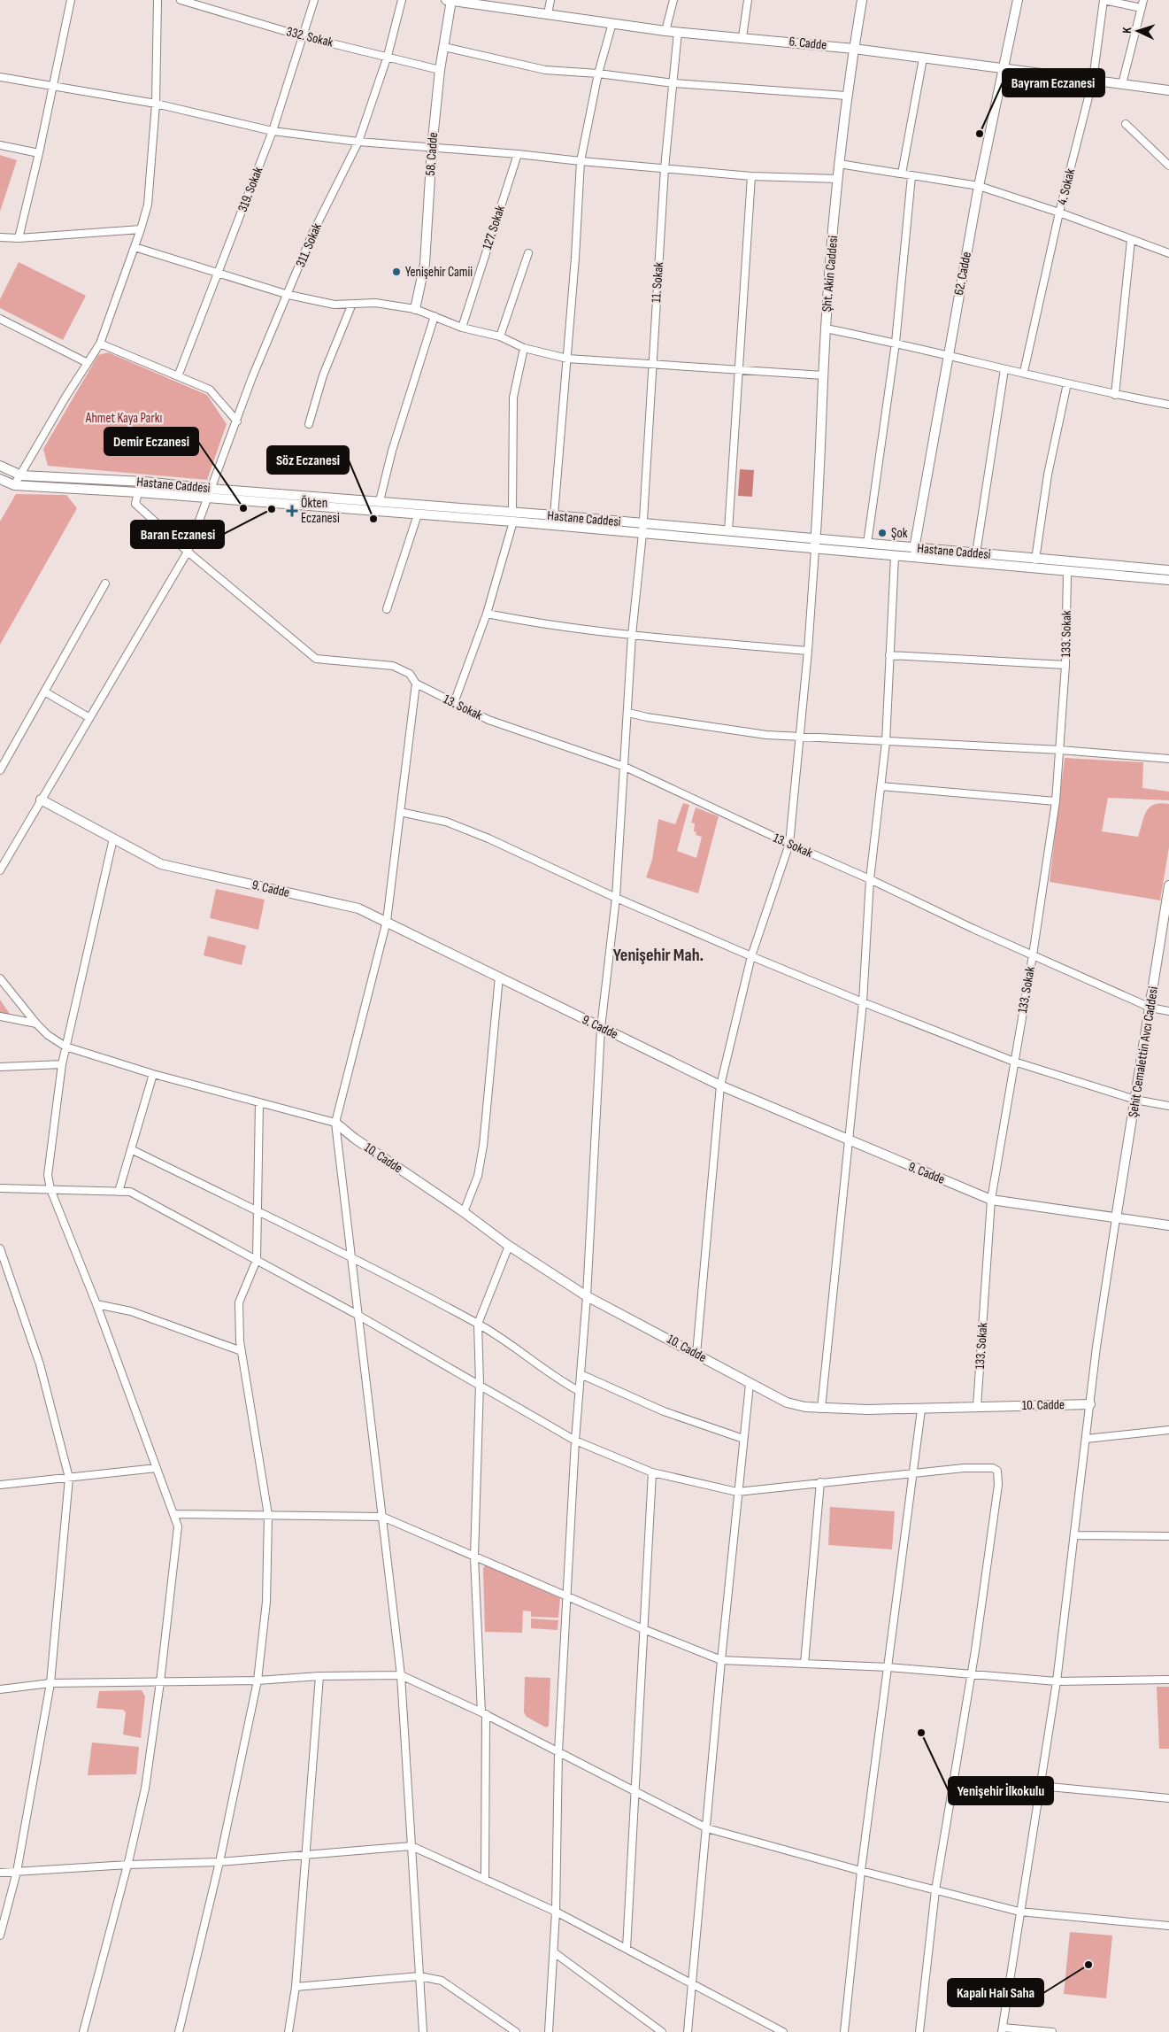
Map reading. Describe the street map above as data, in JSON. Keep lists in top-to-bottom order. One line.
{"streets":{"street":["332. Sokak","6. Cadde","58. Cadde","4. Sokak","319. Sokak","127. Sokak","311. Sokak","Şht. Akin Caddesi","62. Cadde","11. Sokak","Hastane Caddesi","133. Sokak","13. Sokak","9. Cadde","Şehit Cemalettin Avcı Caddesi","10. Cadde"]},"crossings":[["332. Sokak","58. Cadde"],["332. Sokak","319. Sokak"],["332. Sokak","311. Sokak"],["6. Cadde","58. Cadde"],["6. Cadde","4. Sokak"],["6. Cadde","Şht. Akin Caddesi"],["6. Cadde","62. Cadde"],["6. Cadde","11. Sokak"],["311. Sokak","Hastane Caddesi"],["311. Sokak","13. Sokak"],["311. Sokak","9. Cadde"],["Şht. Akin Caddesi","Hastane Caddesi"],["62. Cadde","Hastane Caddesi"],["11. Sokak","Hastane Caddesi"],["11. Sokak","13. Sokak"],["11. Sokak","9. Cadde"],["11. Sokak","10. Cadde"],["Hastane Caddesi","133. Sokak"],["Hastane Caddesi","13. Sokak"],["133. Sokak","13. Sokak"],["133. Sokak","9. Cadde"],["133. Sokak","10. Cadde"],["13. Sokak","Şehit Cemalettin Avcı Caddesi"],["9. Cadde","Şehit Cemalettin Avcı Caddesi"]],"districts":["Yenişehir Mah."],"parks":["Ahmet Kaya Parkı"],"places":{"other":["Bayram Eczanesi","Yenişehir Camii","Demir Eczanesi","Baran Eczanesi","Söz Eczanesi","Şok","Yenişehir İlkokulu","Kapalı Halı Saha"],"health":["Ökten Eczanesi"]},"north":"left"}
